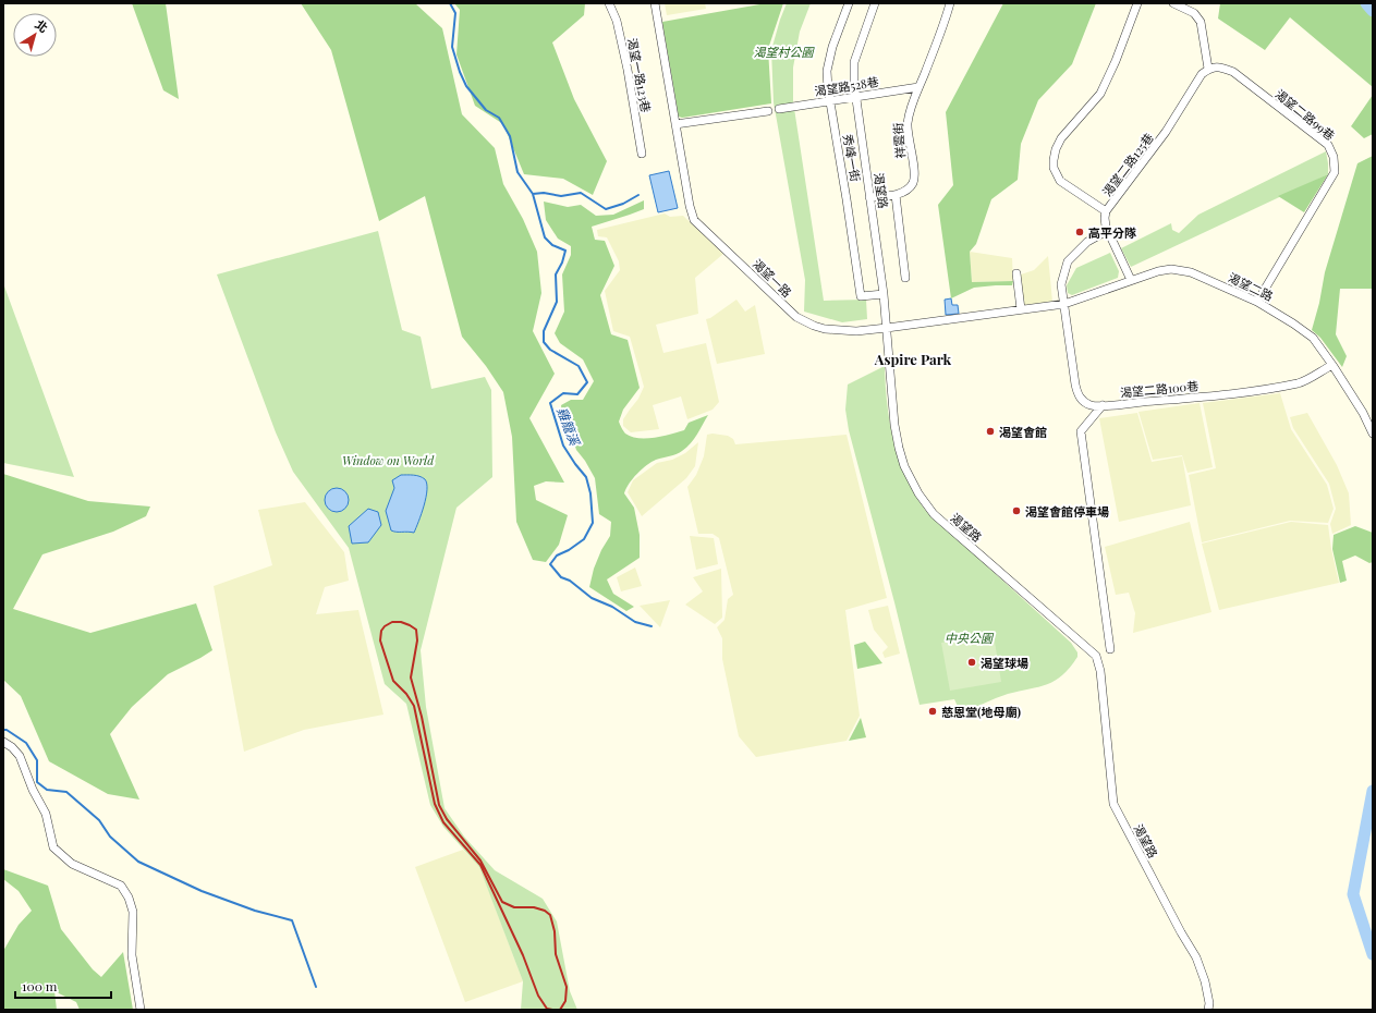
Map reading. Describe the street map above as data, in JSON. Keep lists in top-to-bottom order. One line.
{"streets":{"street":["渴望一路123巷","渴望路528巷","渴望二路99巷","祥雲街","秀峰一街","渴望二路125巷","渴望路","渴望一路","渴望二路","渴望二路100巷"]},"crossings":[["渴望路528巷","祥雲街"],["渴望路528巷","秀峰一街"],["渴望路528巷","渴望路"],["渴望二路99巷","渴望二路125巷"],["渴望二路99巷","渴望二路"],["祥雲街","渴望路"],["秀峰一街","渴望路"],["渴望二路125巷","渴望二路"],["渴望二路125巷","渴望二路100巷"],["渴望路","渴望一路"],["渴望一路","渴望二路"],["渴望一路","渴望二路100巷"],["渴望二路","渴望二路100巷"]],"districts":["Aspire Park"],"water":["雞籠溪"],"parks":["渴望村公園","Window on World","中央公園"],"places":["高平分隊","渴望會館","渴望會館停車場","渴望球場","慈恩堂(地母廟)"],"scale_bar":"100 m","north":"top right"}
